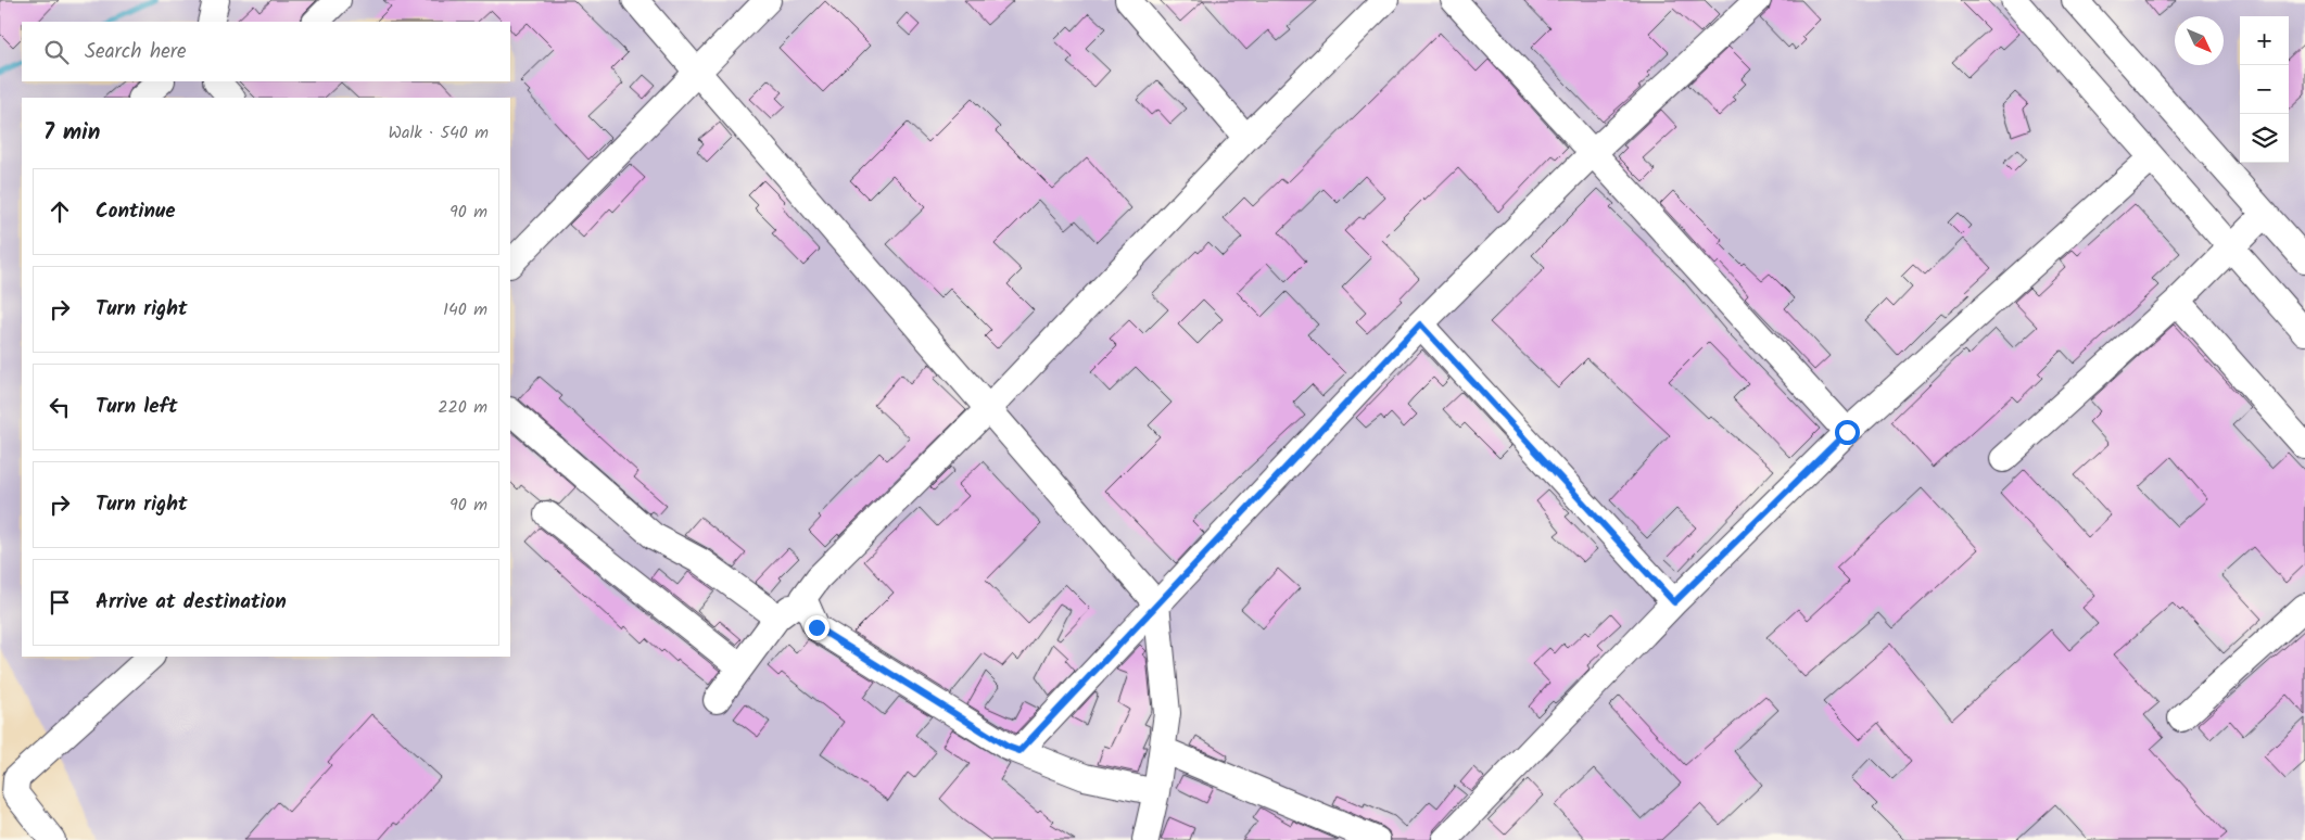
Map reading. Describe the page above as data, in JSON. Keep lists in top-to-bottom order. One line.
{"north":"bottom right","page":{"map_buttons":["+","−"],"search":"Search here","heading":["7 min","Walk · 540 m"],"list":[["Continue","90 m"],["Turn right","140 m"],["Turn left","220 m"],["Turn right","90 m"],"Arrive at destination"]}}
